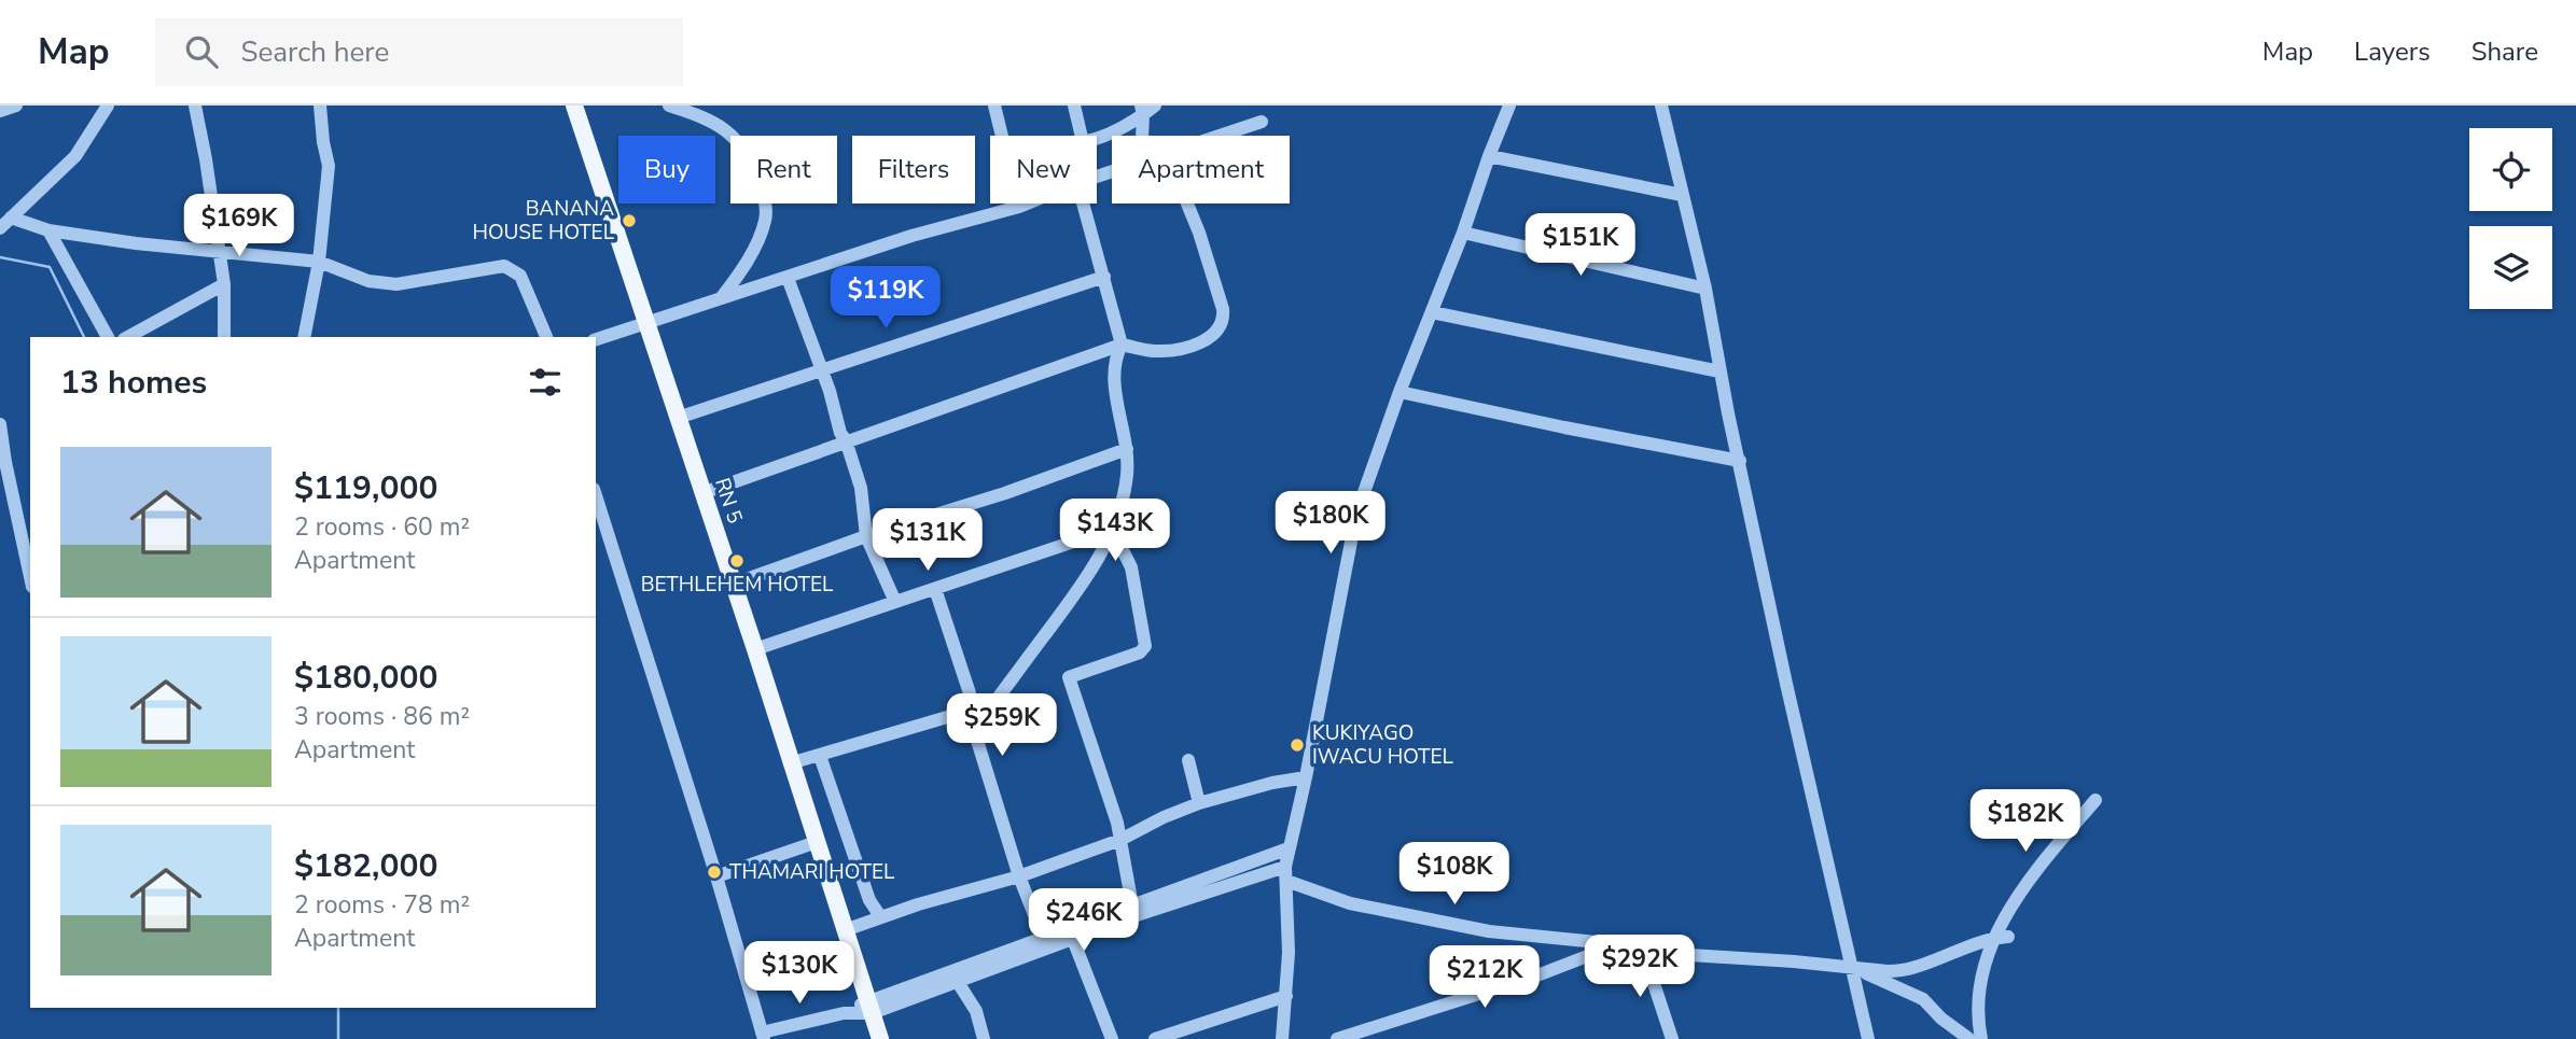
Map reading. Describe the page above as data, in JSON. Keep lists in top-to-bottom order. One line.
{"streets":{"main road":["RN 5"]},"places":["BANANA HOUSE HOTEL","BETHLEHEM HOTEL","KUKIYAGO IWACU HOTEL","THAMARI HOTEL"],"page":{"header":"Map","search":"Search here","nav":["Map","Layers","Share"],"chip":["Buy","Rent","Filters","New","Apartment"],"price":["$169K","$151K","$119K","$180K","$143K","$131K","$259K","$182K","$108K","$246K","$292K","$130K","$212K"],"heading":"13 homes","list":[{"name":"$119,000","note":"2 rooms · 60 m² · Apartment"},{"name":"$180,000","note":"3 rooms · 86 m² · Apartment"},{"name":"$182,000","note":"2 rooms · 78 m² · Apartment"}]}}
